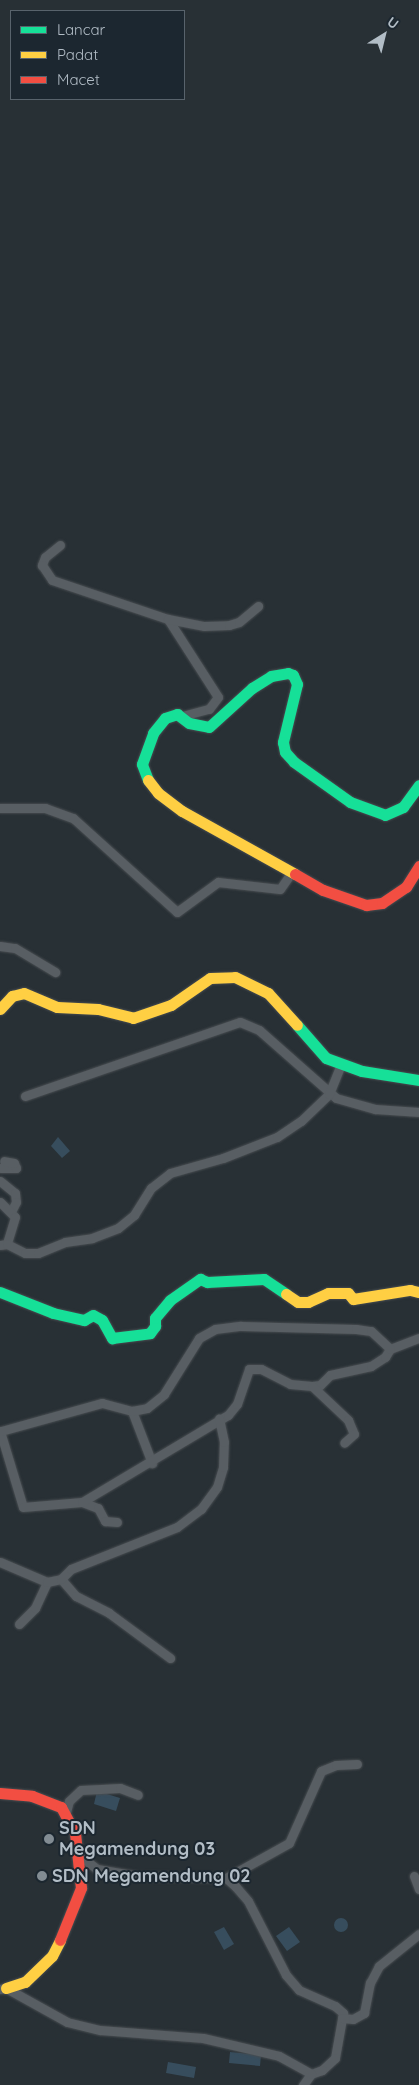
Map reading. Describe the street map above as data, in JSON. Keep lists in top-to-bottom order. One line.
{"places":["SDN Megamendung 03","SDN Megamendung 02"],"legend":["Lancar","Padat","Macet"],"north":"top right"}
